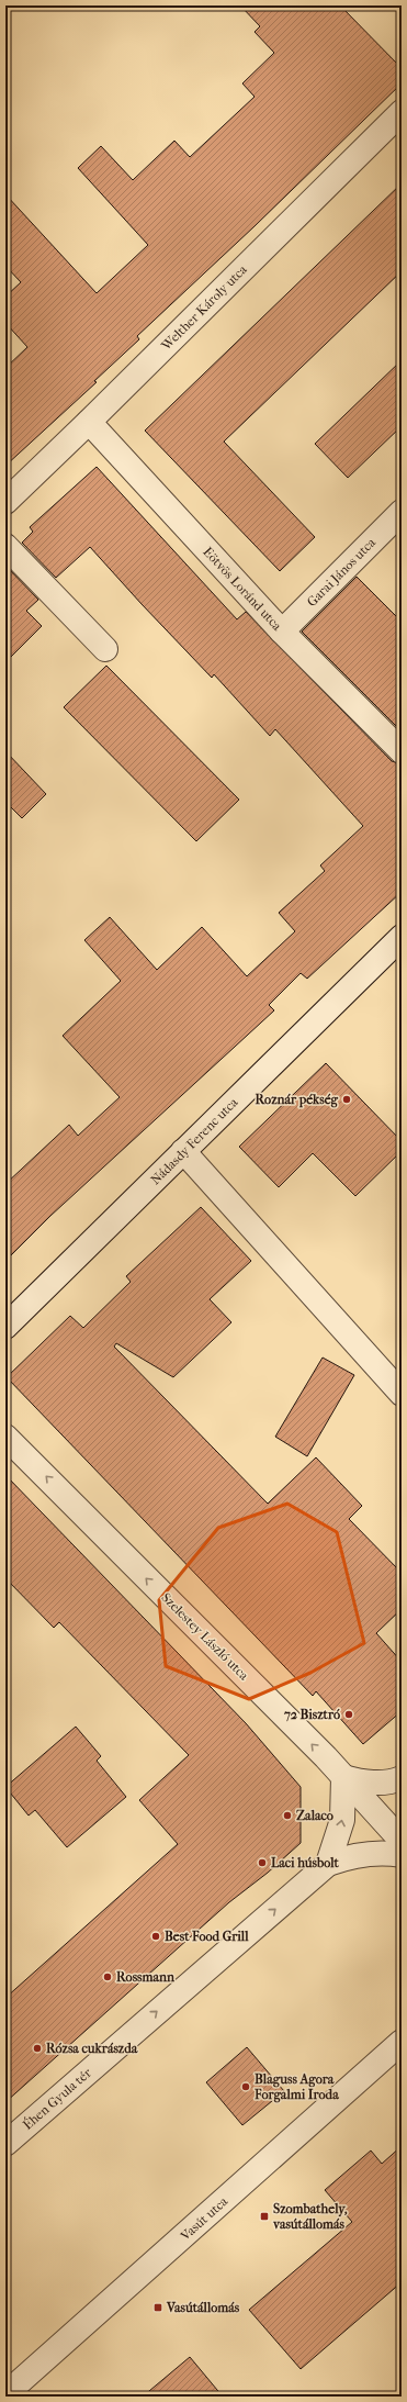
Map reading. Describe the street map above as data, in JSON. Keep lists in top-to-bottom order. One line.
{"streets":{"street":["Welther Károly utca","Garai János utca","Eötvös Loránd utca","Nádasdy Ferenc utca","Szelestey László utca","Éhen Gyula tér","Vasút utca"]},"crossings":[["Welther Károly utca","Eötvös Loránd utca"],["Garai János utca","Eötvös Loránd utca"]],"one_way":["Szelestey László utca","Éhen Gyula tér"],"places":{"other":["Roznár pékség","72 Bisztró","Zalaco","Laci húsbolt","Best Food Grill","Rossmann","Rózsa cukrászda","Blaguss Agora Forgalmi Iroda"],"transit":["Szombathely, vasútállomás","Vasútállomás"]}}
